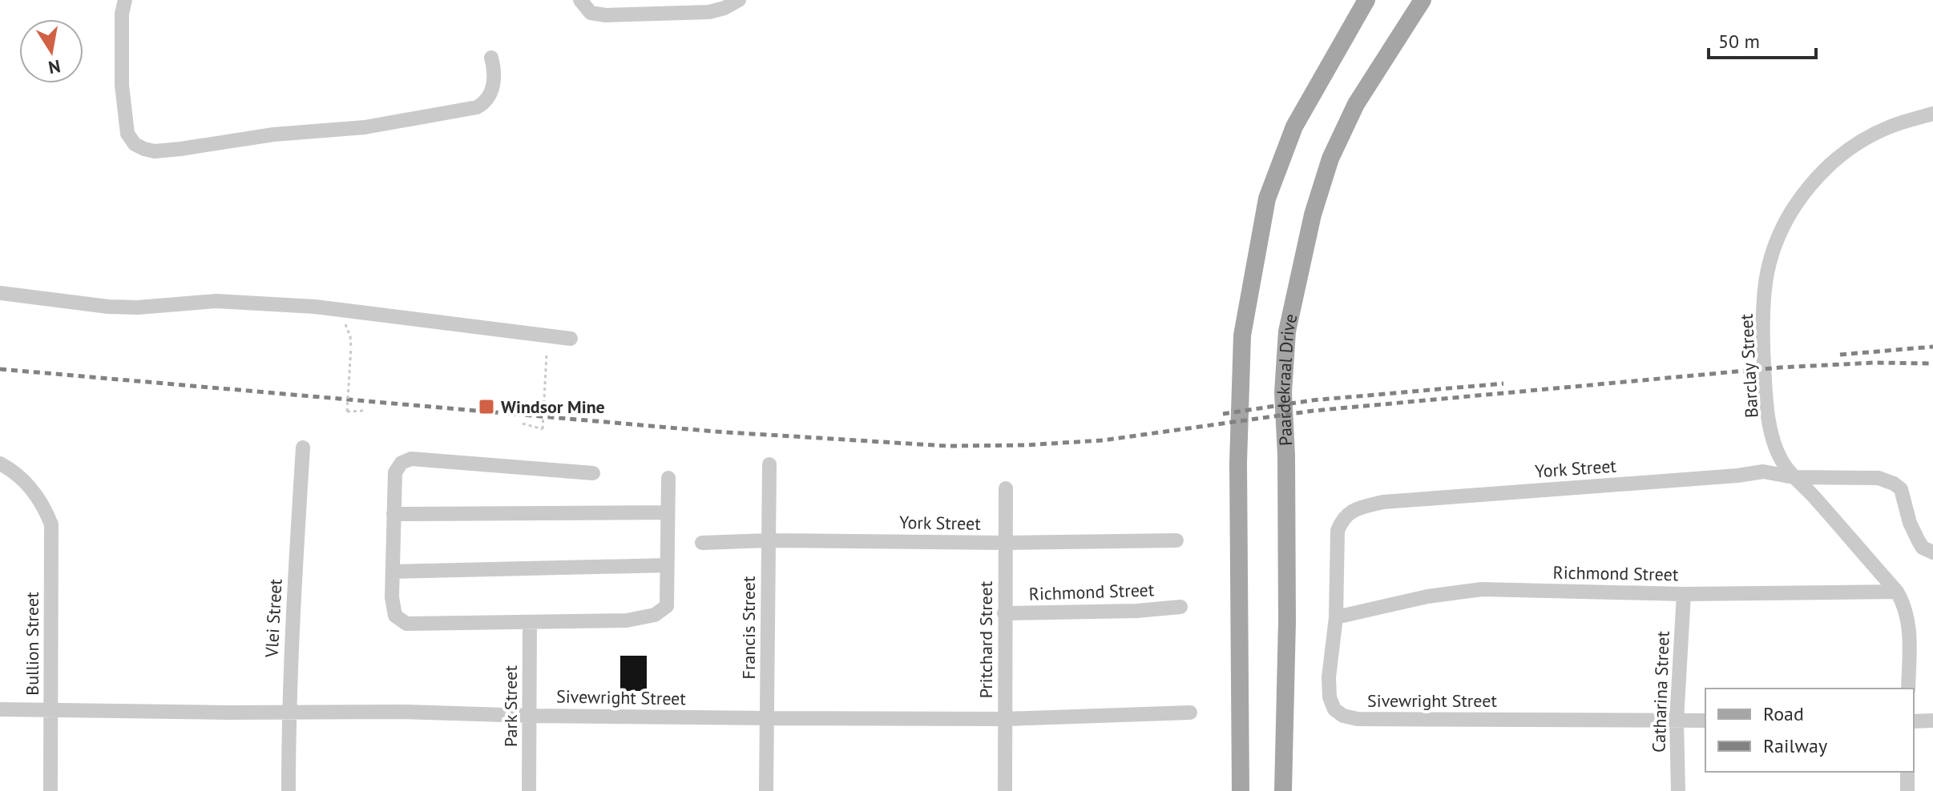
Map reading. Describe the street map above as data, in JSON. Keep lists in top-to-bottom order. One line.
{"streets":{"main road":["Paardekraal Drive"],"street":["Barclay Street","York Street","Richmond Street","Vlei Street","Francis Street","Pritchard Street","Bullion Street","Catharina Street","Sivewright Street","Park Street"]},"crossings":[["Barclay Street","York Street"],["Barclay Street","Richmond Street"],["York Street","Francis Street"],["York Street","Pritchard Street"],["York Street","Sivewright Street"],["Richmond Street","Pritchard Street"],["Richmond Street","Catharina Street"],["Richmond Street","Sivewright Street"],["Vlei Street","Sivewright Street"],["Francis Street","Sivewright Street"],["Pritchard Street","Sivewright Street"],["Bullion Street","Sivewright Street"],["Catharina Street","Sivewright Street"],["Sivewright Street","Park Street"]],"places":{"transit":["Windsor Mine"]},"legend":["Road","Railway"],"scale_bar":"50 m","north":"bottom"}
